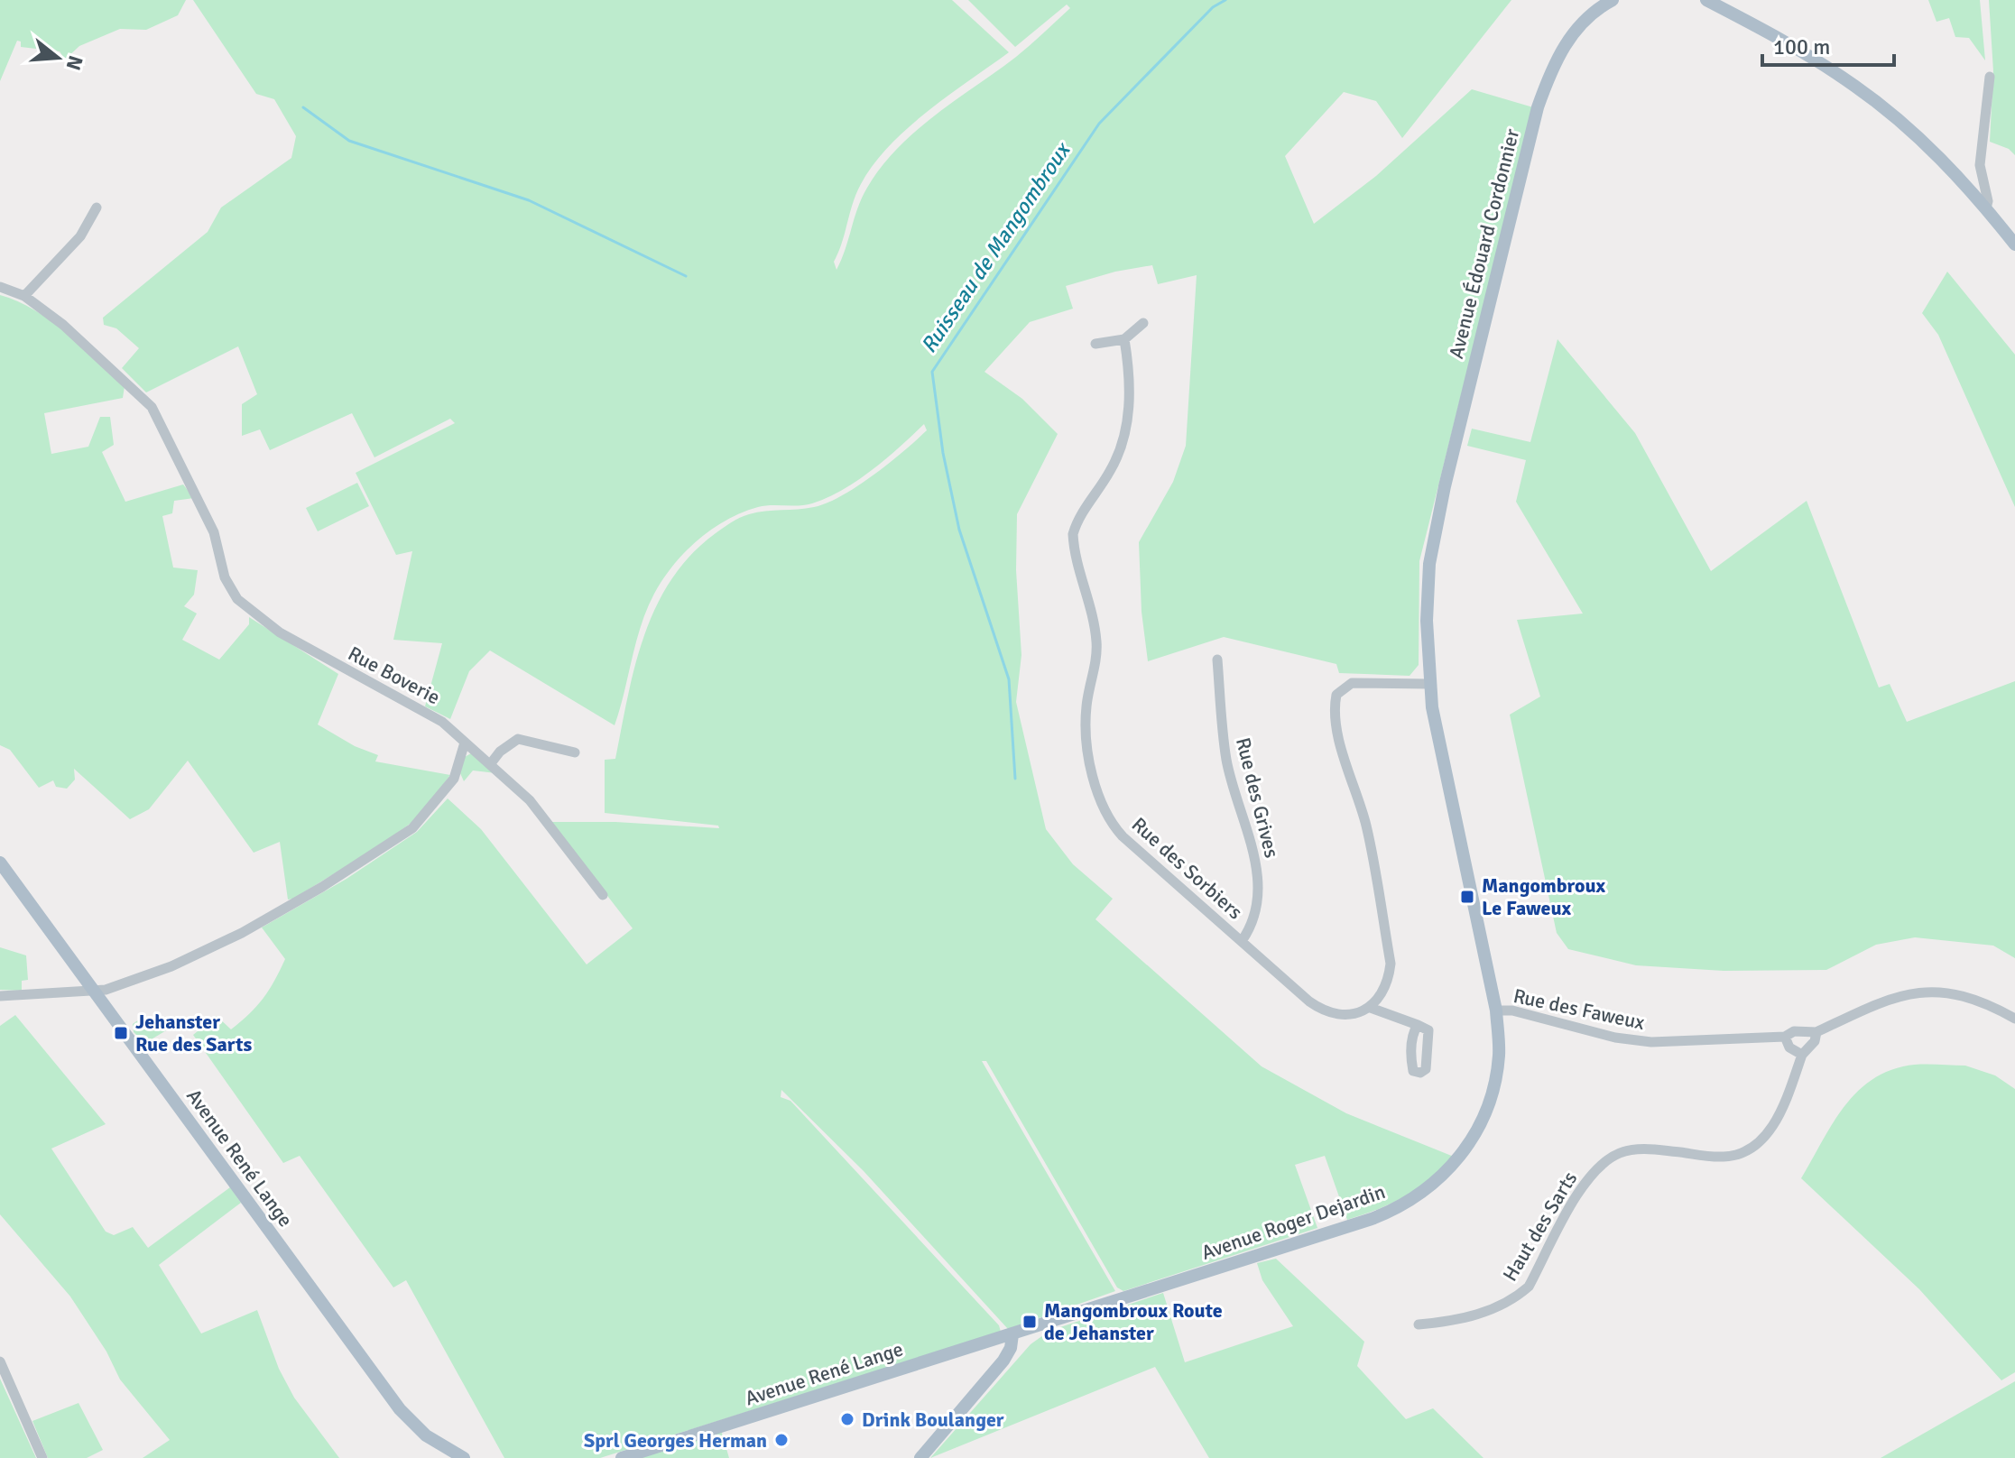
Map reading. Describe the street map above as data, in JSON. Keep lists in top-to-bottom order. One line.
{"streets":{"main road":["Avenue Édouard Cordonnier","Avenue René Lange","Avenue Roger Dejardin"],"street":["Rue Boverie","Rue des Grives","Rue des Sorbiers","Rue des Faweux","Haut des Sarts"]},"crossings":[["Avenue Édouard Cordonnier","Avenue Roger Dejardin"],["Rue des Grives","Rue des Sorbiers"],["Rue des Faweux","Avenue Roger Dejardin"],["Avenue René Lange","Avenue Roger Dejardin"]],"water":["Ruisseau de Mangombroux"],"places":{"transit":["Mangombroux Le Faweux","Jehanster Rue des Sarts","Mangombroux Route de Jehanster"],"other":["Drink Boulanger","Sprl Georges Herman"]},"scale_bar":"100 m","north":"right"}
